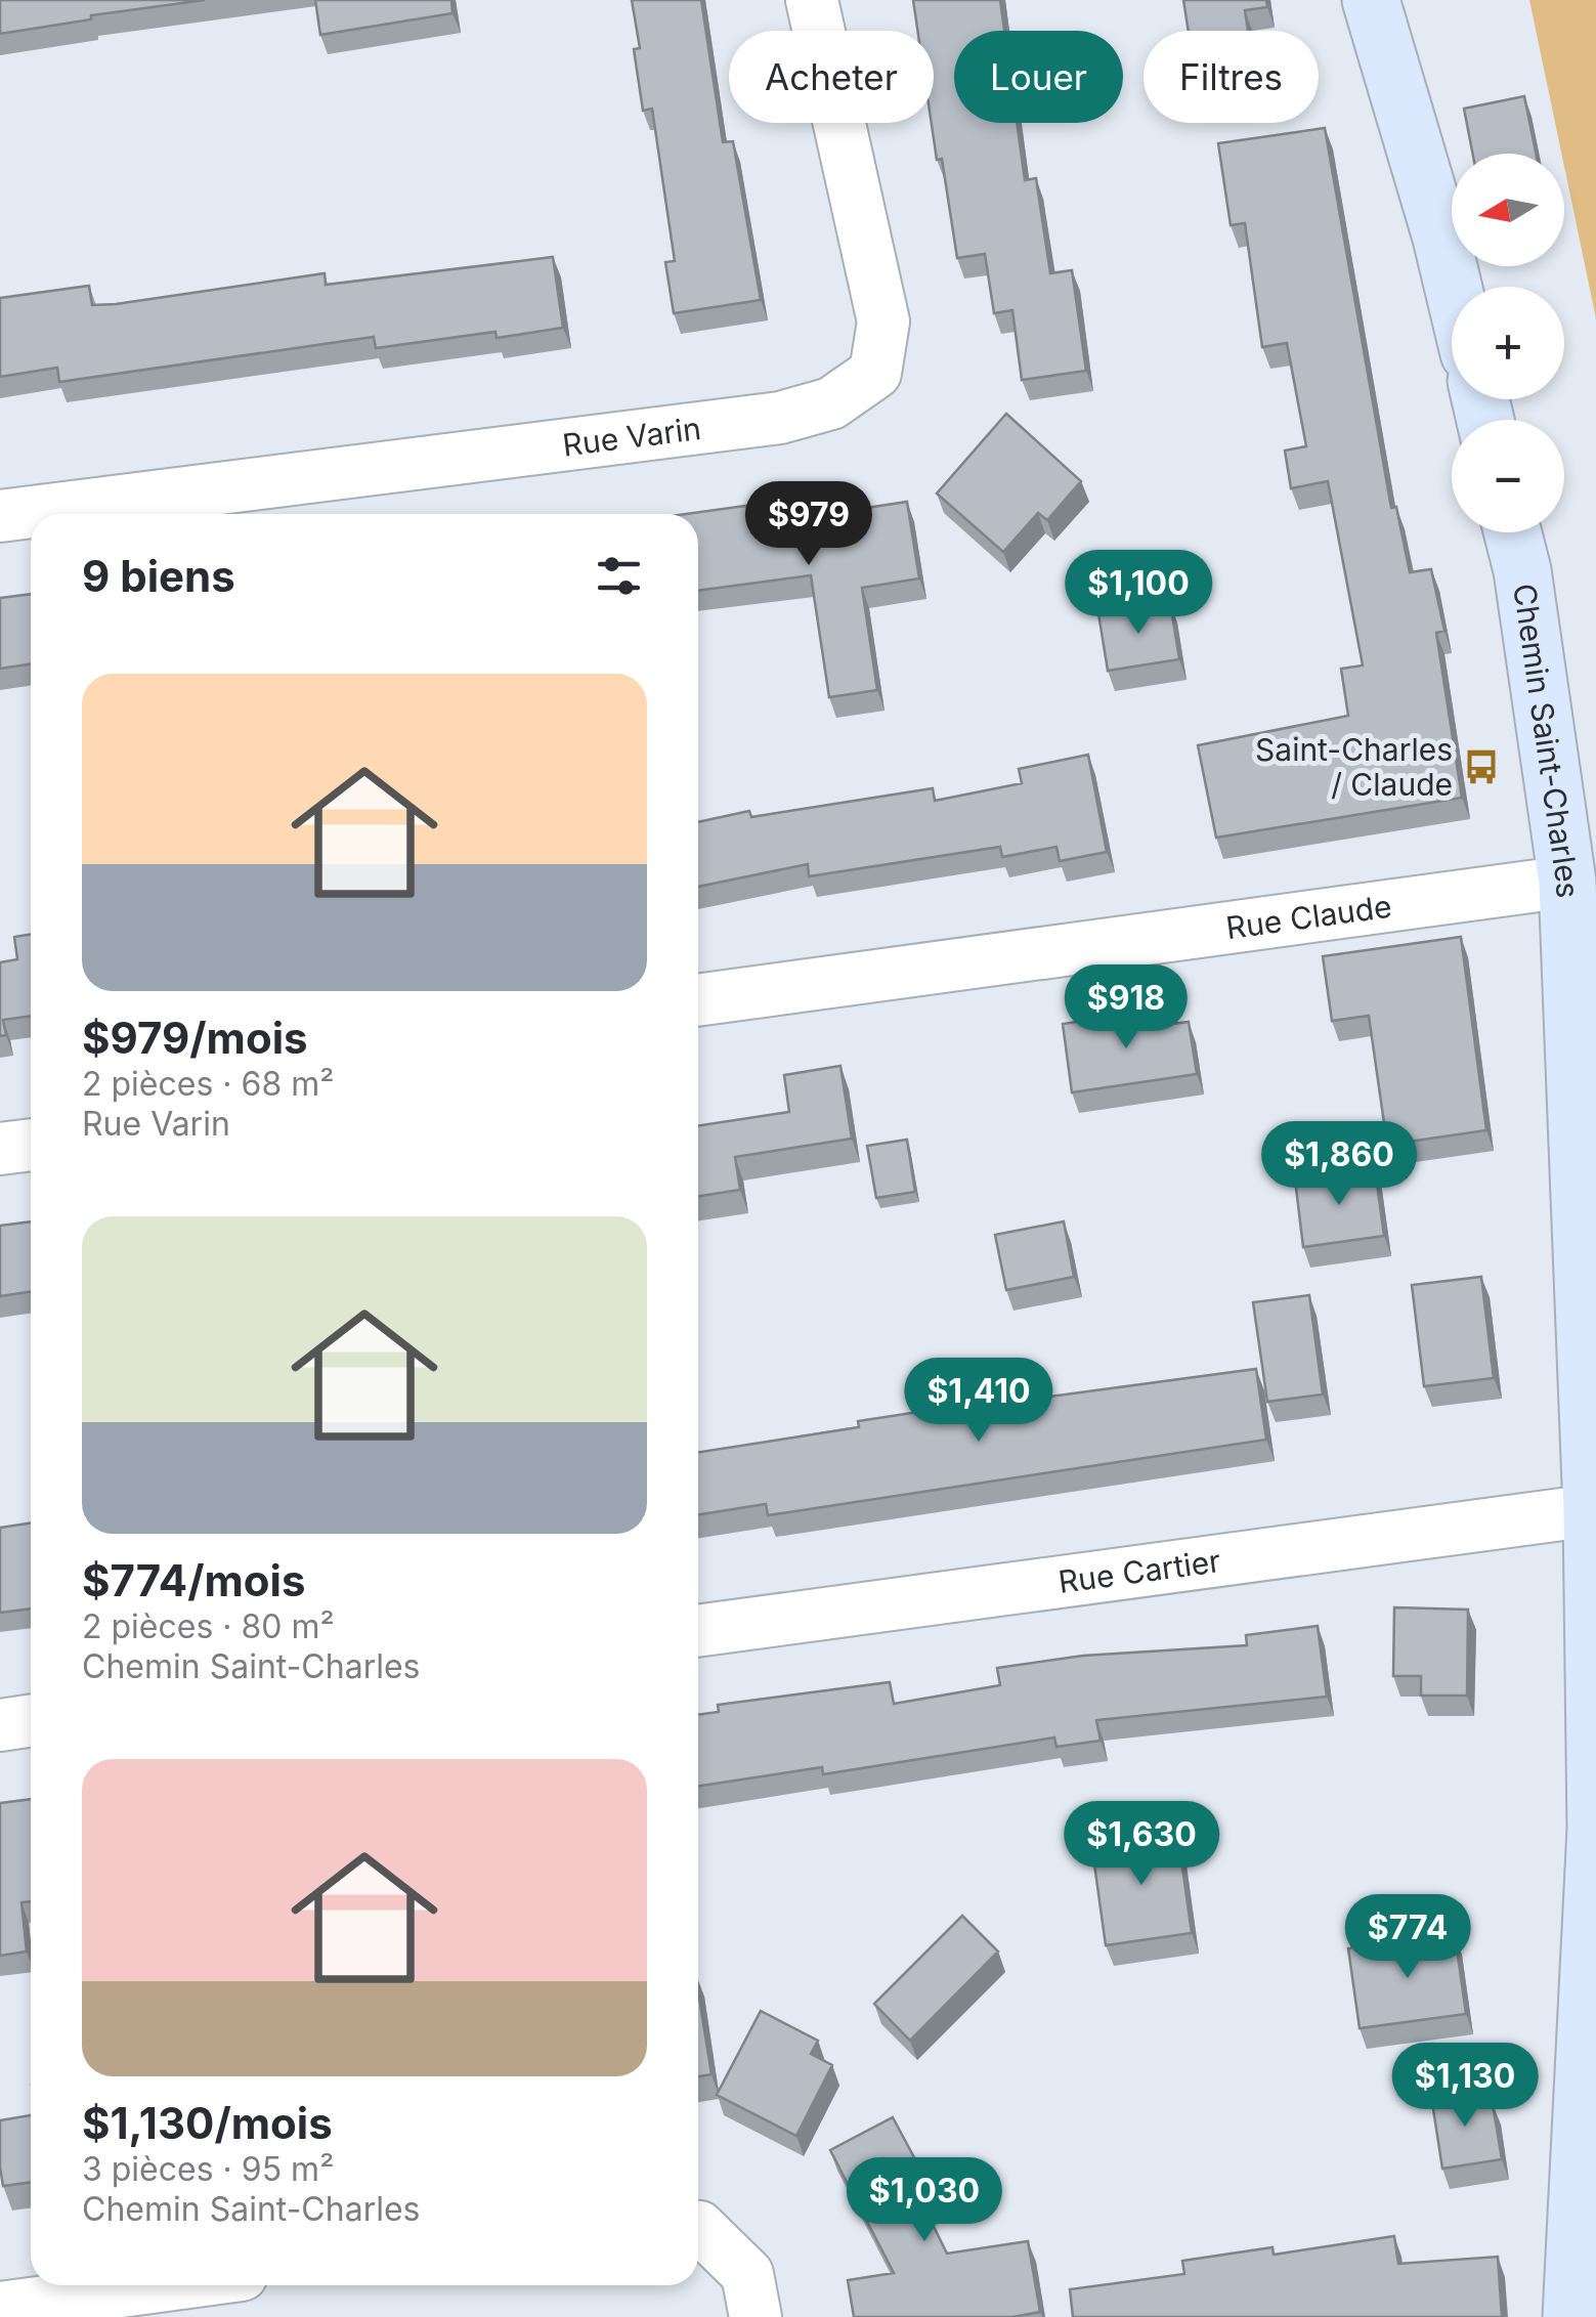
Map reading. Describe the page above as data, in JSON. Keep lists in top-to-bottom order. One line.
{"streets":{"main road":["Chemin Saint-Charles"],"street":["Rue Varin","Rue Claude","Rue Cartier"]},"crossings":[["Chemin Saint-Charles","Rue Claude"],["Chemin Saint-Charles","Rue Cartier"]],"places":{"bus stop":["Saint-Charles / Claude"]},"north":"left","page":{"chip":["Acheter","Louer","Filtres"],"map_buttons":["+","−"],"price":["$979","$1,100","$918","$1,860","$1,410","$1,630","$774","$1,130","$1,030"],"heading":"9 biens","list":[{"name":"$979/mois","note":"2 pièces · 68 m² · Rue Varin"},{"name":"$774/mois","note":"2 pièces · 80 m² · Chemin Saint-Charles"},{"name":"$1,130/mois","note":"3 pièces · 95 m² · Chemin Saint-Charles"}]}}
